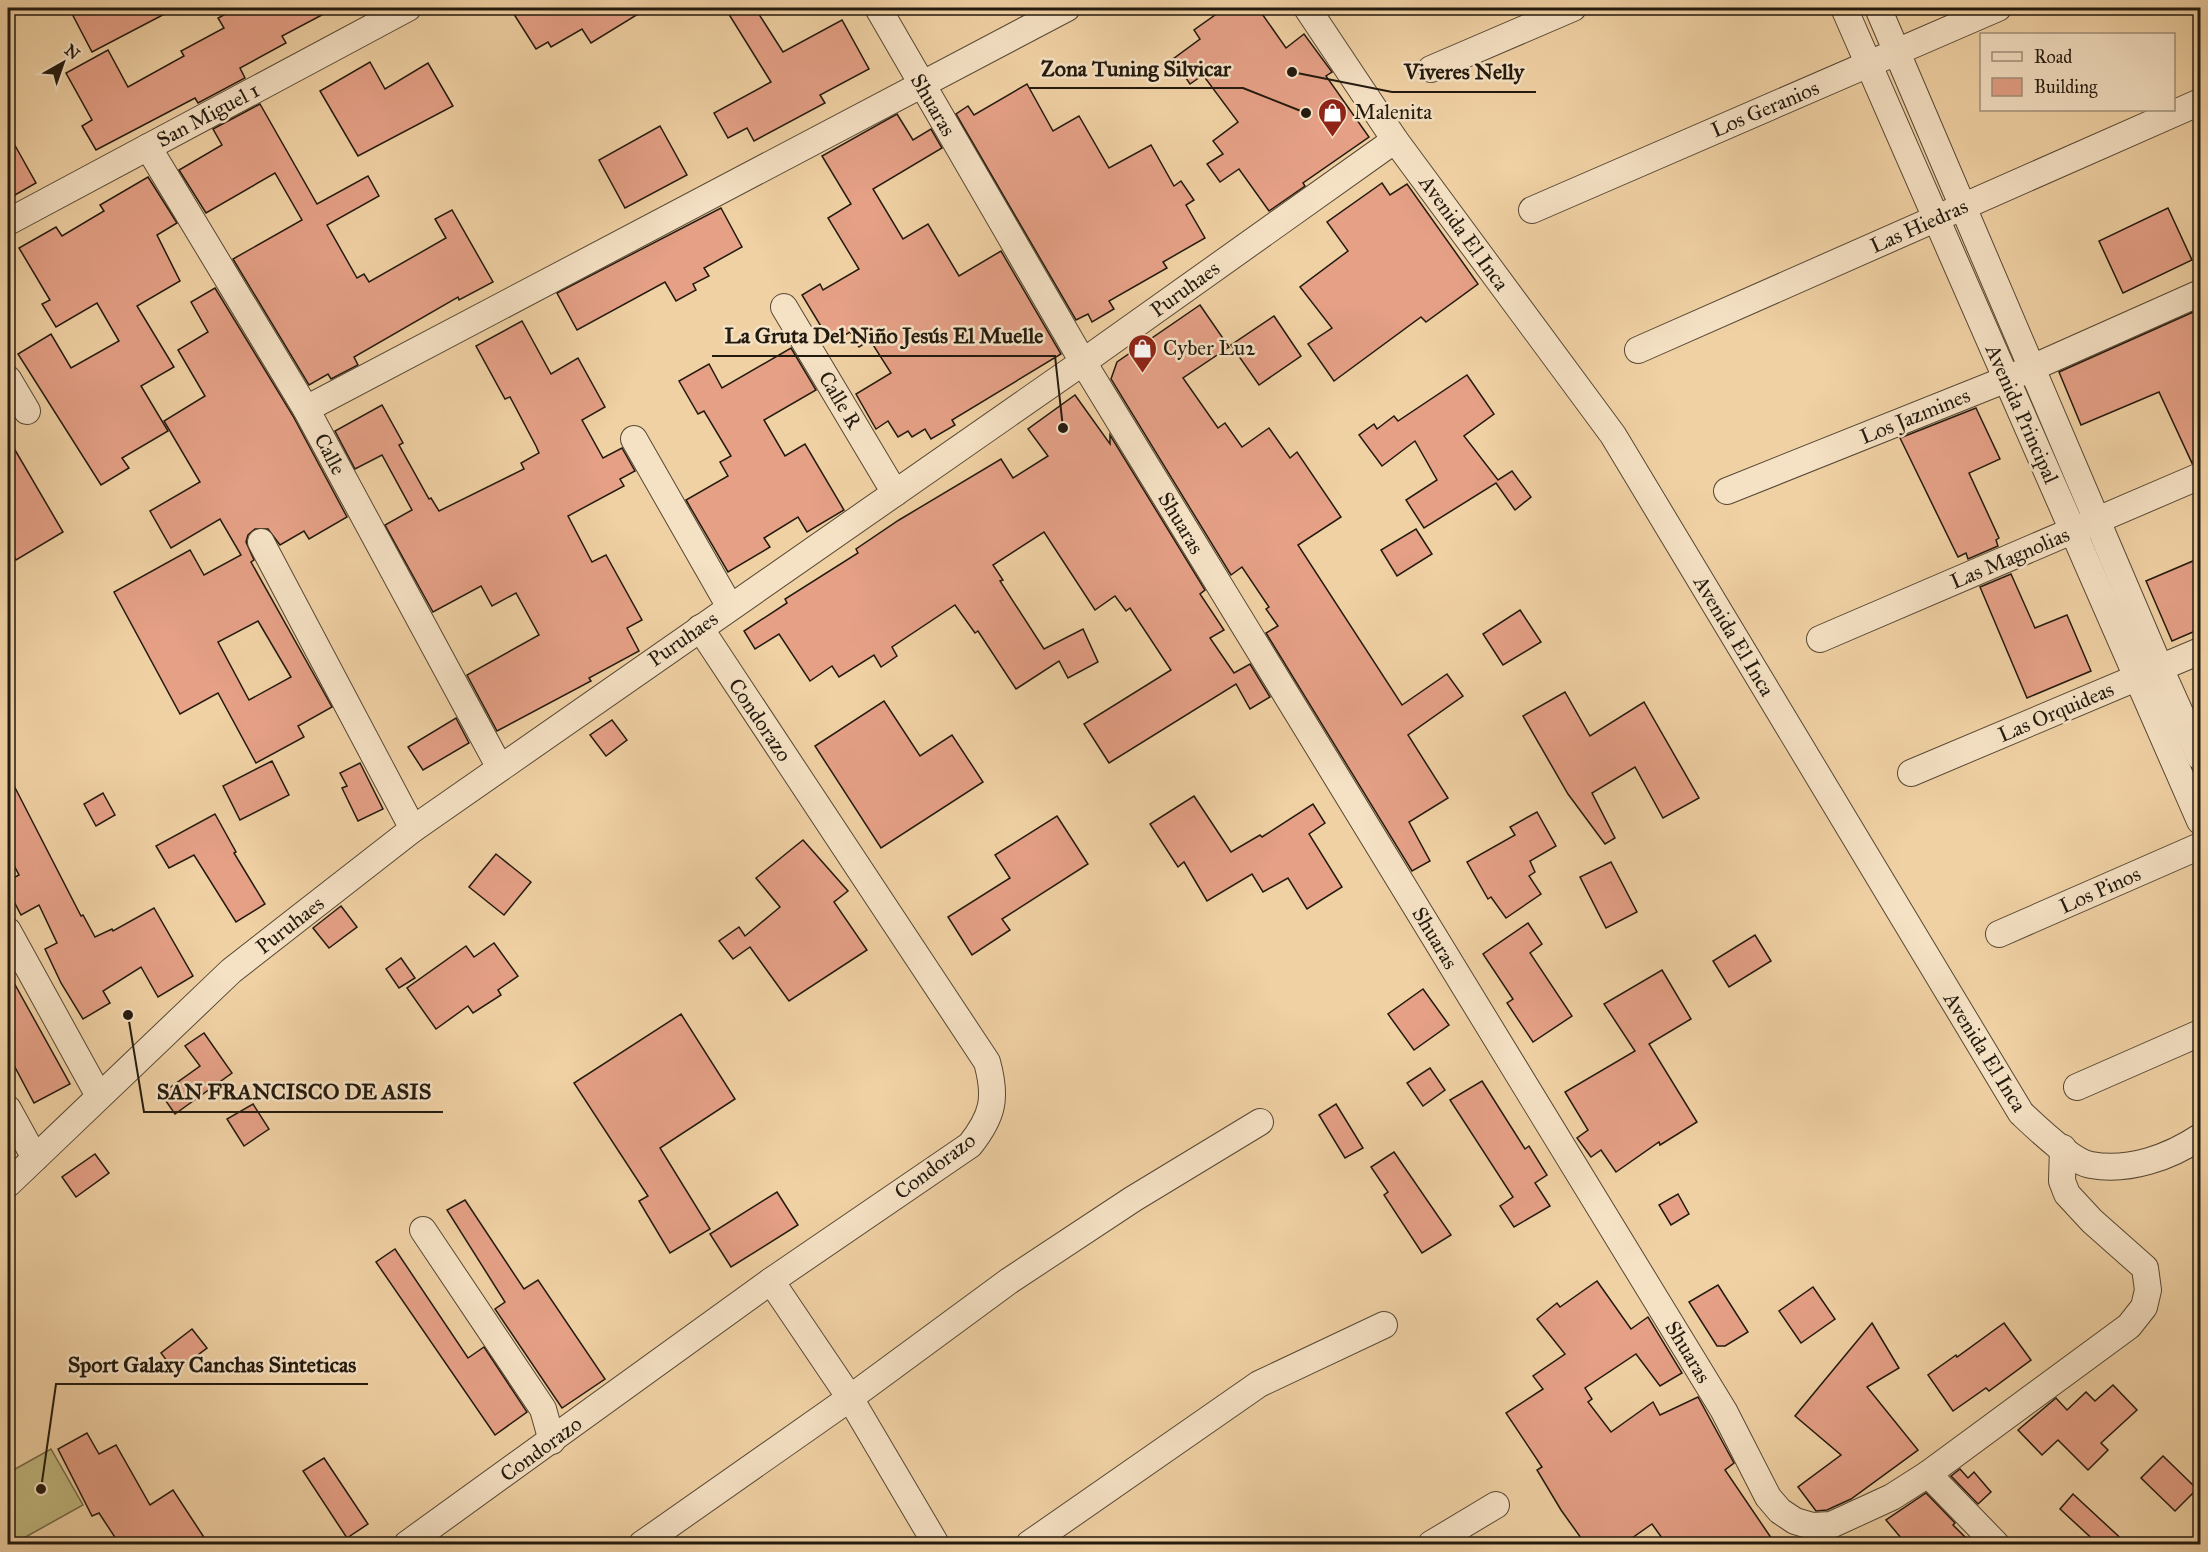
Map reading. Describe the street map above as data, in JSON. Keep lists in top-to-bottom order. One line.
{"streets":{"street":["Shuaras","Los Geranios","San Miguel 1","Las Hiedras","Avenida El Inca","Puruhaes","Calle R","Avenida Principal","Los Jazmines","Calle","Las Magnolias","Las Orquideas","Condorazo","Los Pinos"]},"crossings":[["Shuaras","Avenida El Inca"],["Shuaras","Puruhaes"],["Los Geranios","Avenida Principal"],["San Miguel 1","Calle"],["Las Hiedras","Avenida Principal"],["Avenida El Inca","Puruhaes"],["Puruhaes","Calle R"],["Puruhaes","Calle"],["Puruhaes","Condorazo"],["Avenida Principal","Los Jazmines"],["Avenida Principal","Las Magnolias"],["Avenida Principal","Las Orquideas"]],"places":{"other":["Viveres Nelly","Zona Tuning Silvicar","La Gruta Del Niño Jesús El Muelle","SAN FRANCISCO DE ASIS","Sport Galaxy Canchas Sinteticas"],"shop":["Malenita","Cyber Lu2"]},"legend":["Road","Building"],"north":"top right"}
